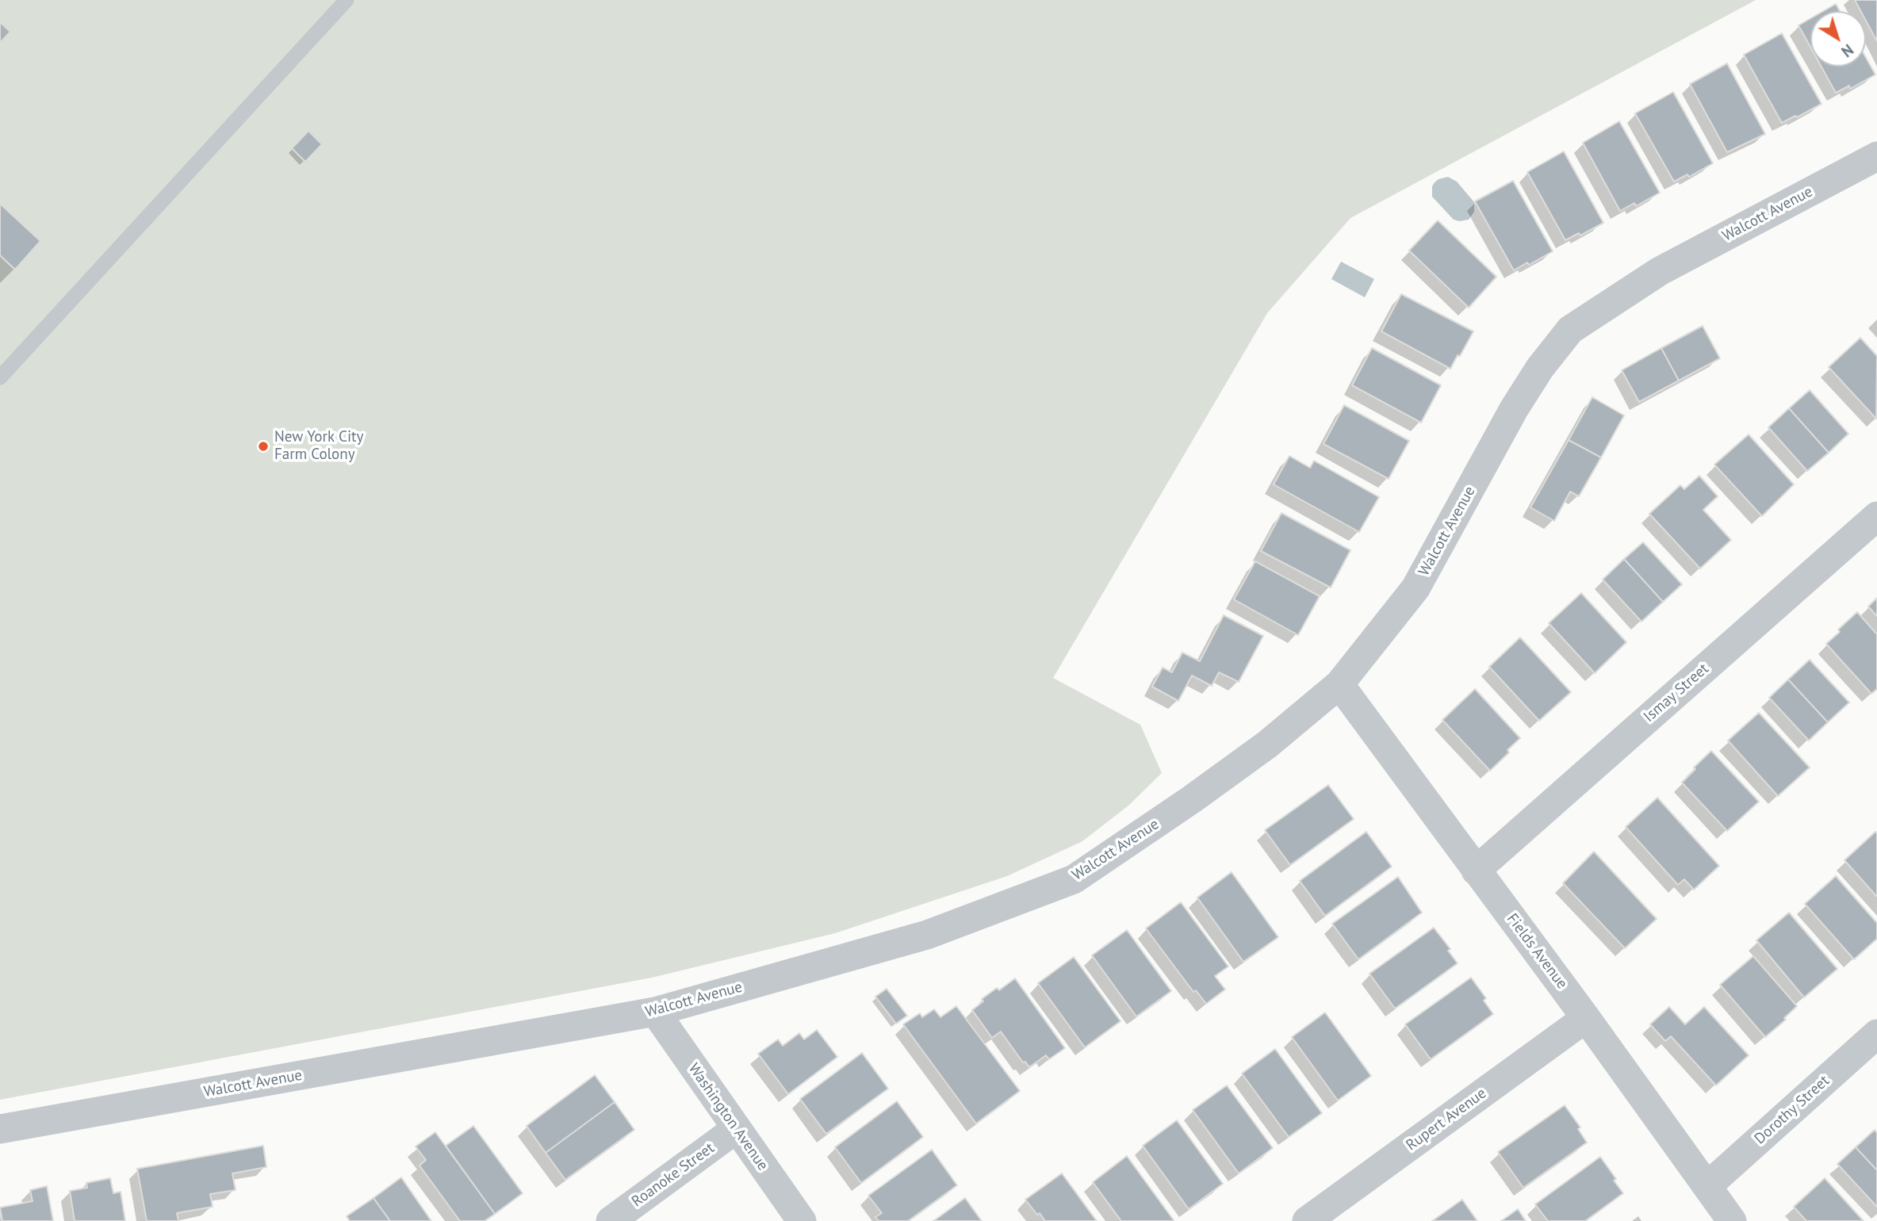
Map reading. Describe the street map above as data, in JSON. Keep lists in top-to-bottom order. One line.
{"streets":{"street":["Walcott Avenue","Ismay Street","Fields Avenue","Dorothy Street","Washington Avenue","Rupert Avenue","Roanoke Street"]},"crossings":[["Walcott Avenue","Fields Avenue"],["Walcott Avenue","Washington Avenue"],["Ismay Street","Fields Avenue"],["Fields Avenue","Dorothy Street"],["Fields Avenue","Rupert Avenue"],["Washington Avenue","Roanoke Street"]],"places":["New York City Farm Colony"],"north":"bottom right"}
